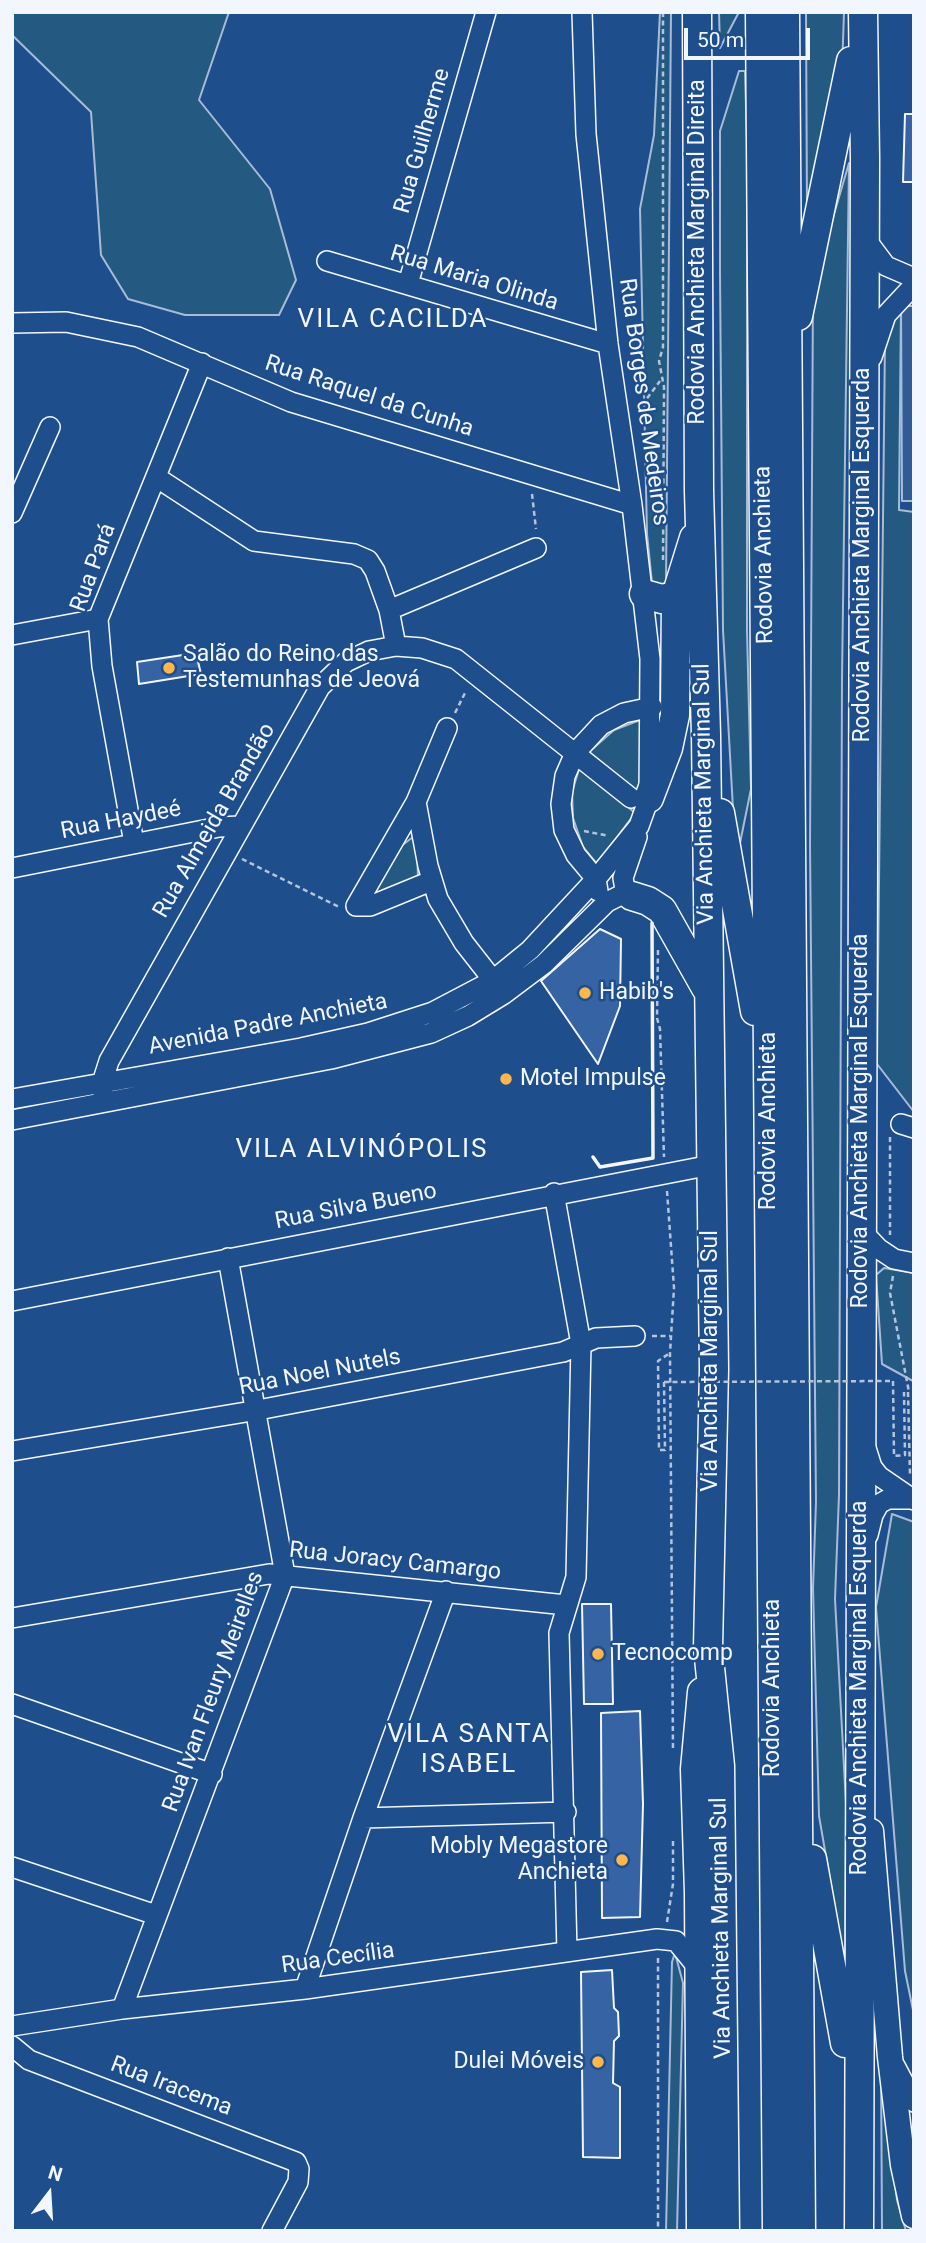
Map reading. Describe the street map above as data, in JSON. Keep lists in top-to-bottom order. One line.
{"streets":{"highway":["Rodovia Anchieta Marginal Direita","Rodovia Anchieta","Rodovia Anchieta Marginal Esquerda","Via Anchieta Marginal Sul"],"street":["Rua Guilherme","Rua Maria Olinda","Rua Raquel da Cunha","Rua Borges de Medeiros","Rua Pará","Rua Haydeé","Rua Almeida Brandão","Avenida Padre Anchieta","Rua Silva Bueno","Rua Noel Nutels","Rua Joracy Camargo","Rua Ivan Fleury Meirelles","Rua Cecília","Rua Iracema"]},"crossings":[["Rua Guilherme","Rua Maria Olinda"],["Rodovia Anchieta Marginal Direita","Via Anchieta Marginal Sul"],["Rua Maria Olinda","Rua Borges de Medeiros"],["Rua Raquel da Cunha","Rua Borges de Medeiros"],["Rua Raquel da Cunha","Rua Pará"],["Rua Borges de Medeiros","Rua Almeida Brandão"],["Rua Borges de Medeiros","Avenida Padre Anchieta"],["Rua Pará","Rua Haydeé"],["Via Anchieta Marginal Sul","Rua Silva Bueno"],["Rua Haydeé","Rua Almeida Brandão"],["Rua Almeida Brandão","Avenida Padre Anchieta"],["Rua Silva Bueno","Rua Ivan Fleury Meirelles"],["Rua Noel Nutels","Rua Ivan Fleury Meirelles"],["Rua Joracy Camargo","Rua Ivan Fleury Meirelles"],["Rua Ivan Fleury Meirelles","Rua Cecília"]],"districts":["VILA CACILDA","VILA ALVINÓPOLIS","VILA SANTA ISABEL"],"places":["Salão do Reino das Testemunhas de Jeová","Habib's","Motel Impulse","Tecnocomp","Mobly Megastore Anchieta","Dulei Móveis"],"scale_bar":"50 m","north":"top"}
